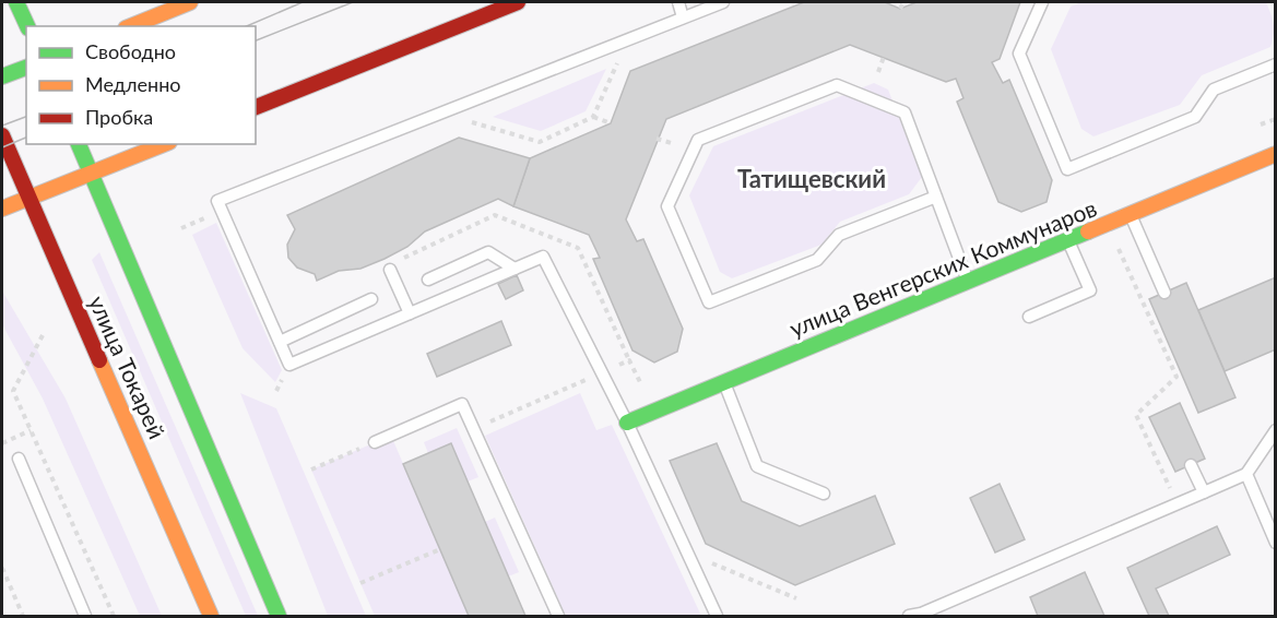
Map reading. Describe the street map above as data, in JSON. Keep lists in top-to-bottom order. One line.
{"streets":{"main road":["улица Венгерских Коммунаров","улица Токарей"]},"districts":["Татищевский"],"legend":["Свободно","Медленно","Пробка"]}
